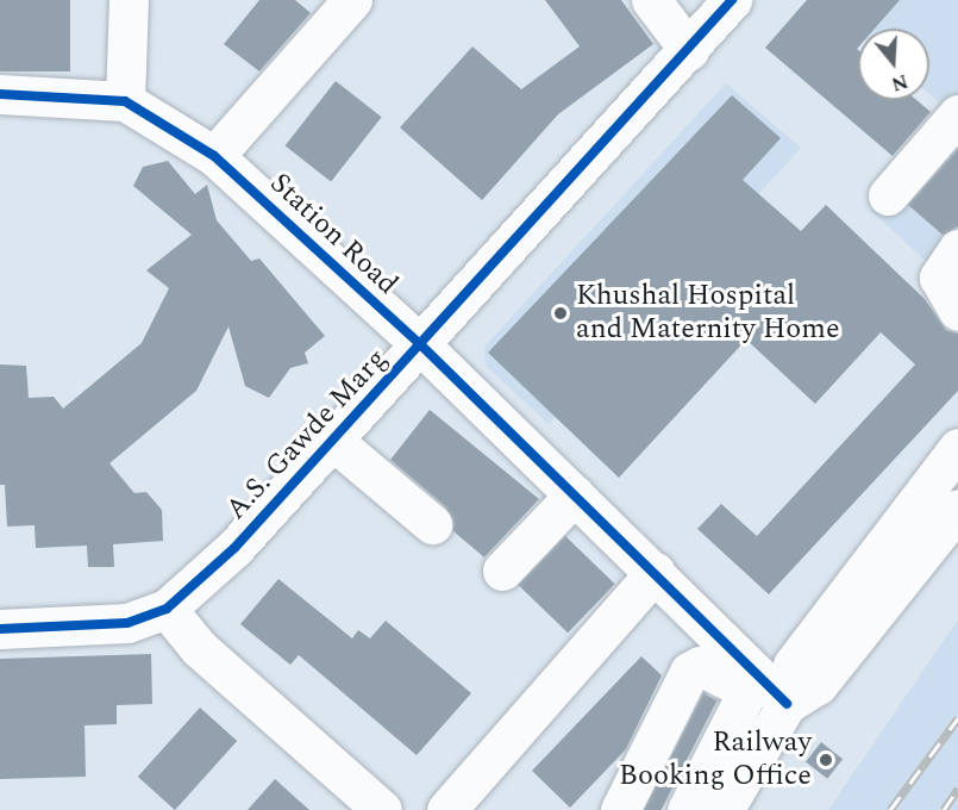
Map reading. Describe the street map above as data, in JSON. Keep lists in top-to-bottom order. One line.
{"streets":{"street":["Station Road","A.S. Gawde Marg"]},"crossings":[["Station Road","A.S. Gawde Marg"]],"places":["Khushal Hospital and Maternity Home","Railway Booking Office"],"north":"bottom"}
